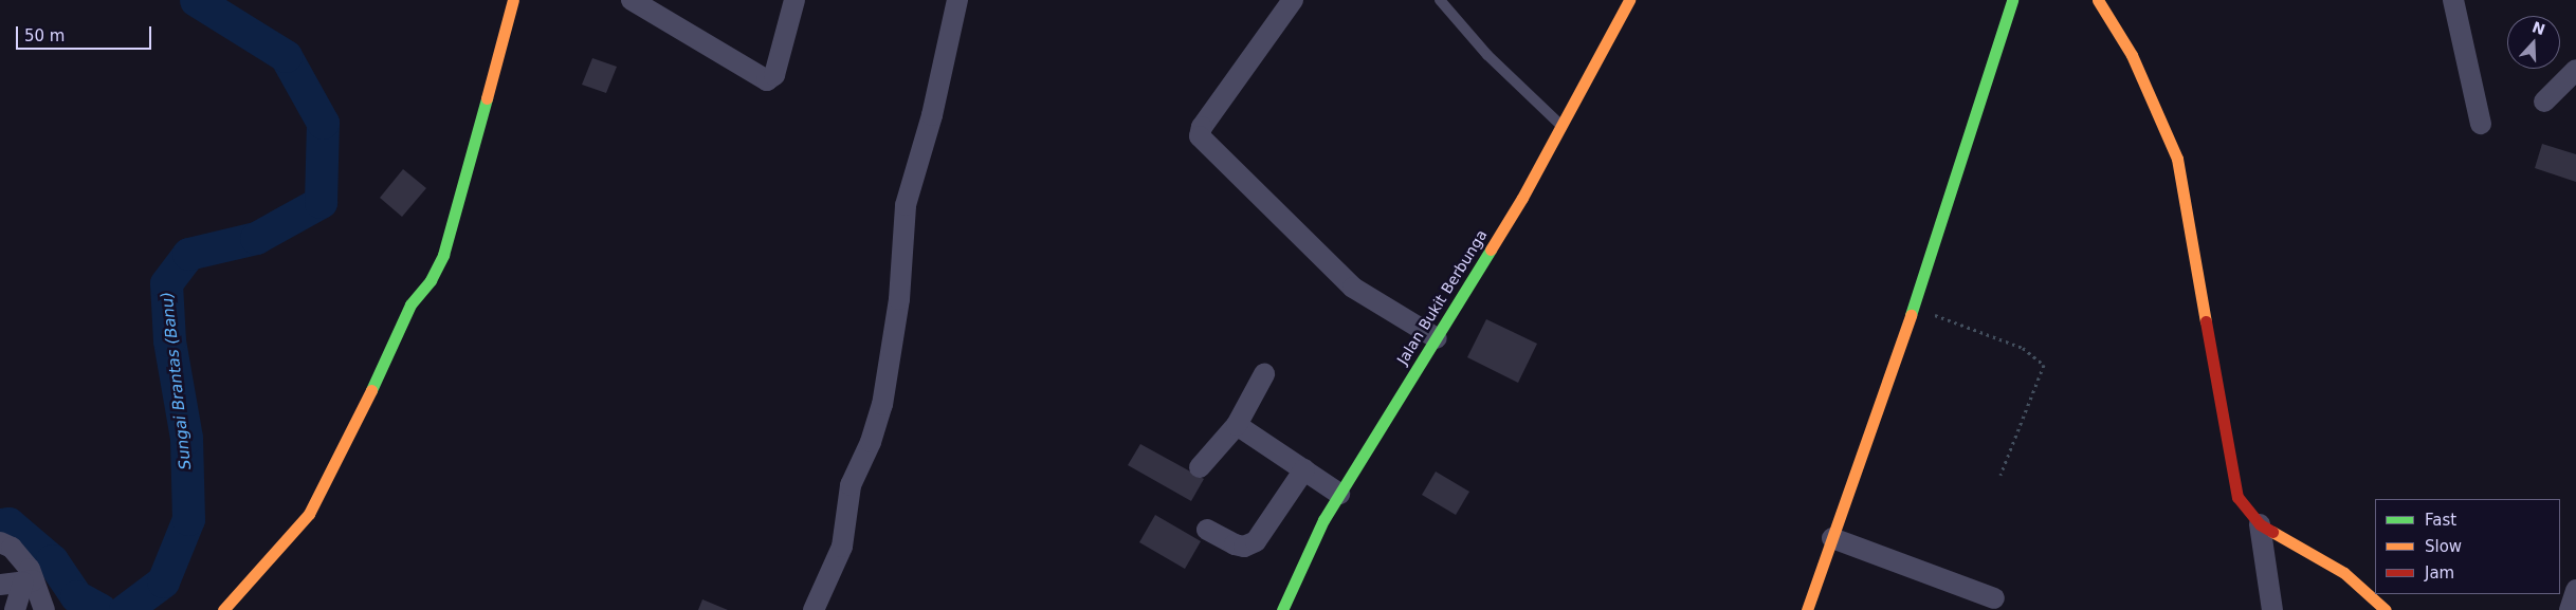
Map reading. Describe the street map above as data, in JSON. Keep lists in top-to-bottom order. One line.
{"streets":{"street":["Jalan Bukit Berbunga"]},"water":["Sungai Brantas (Banu)"],"legend":["Fast","Slow","Jam"],"scale_bar":"50 m","north":"top"}
